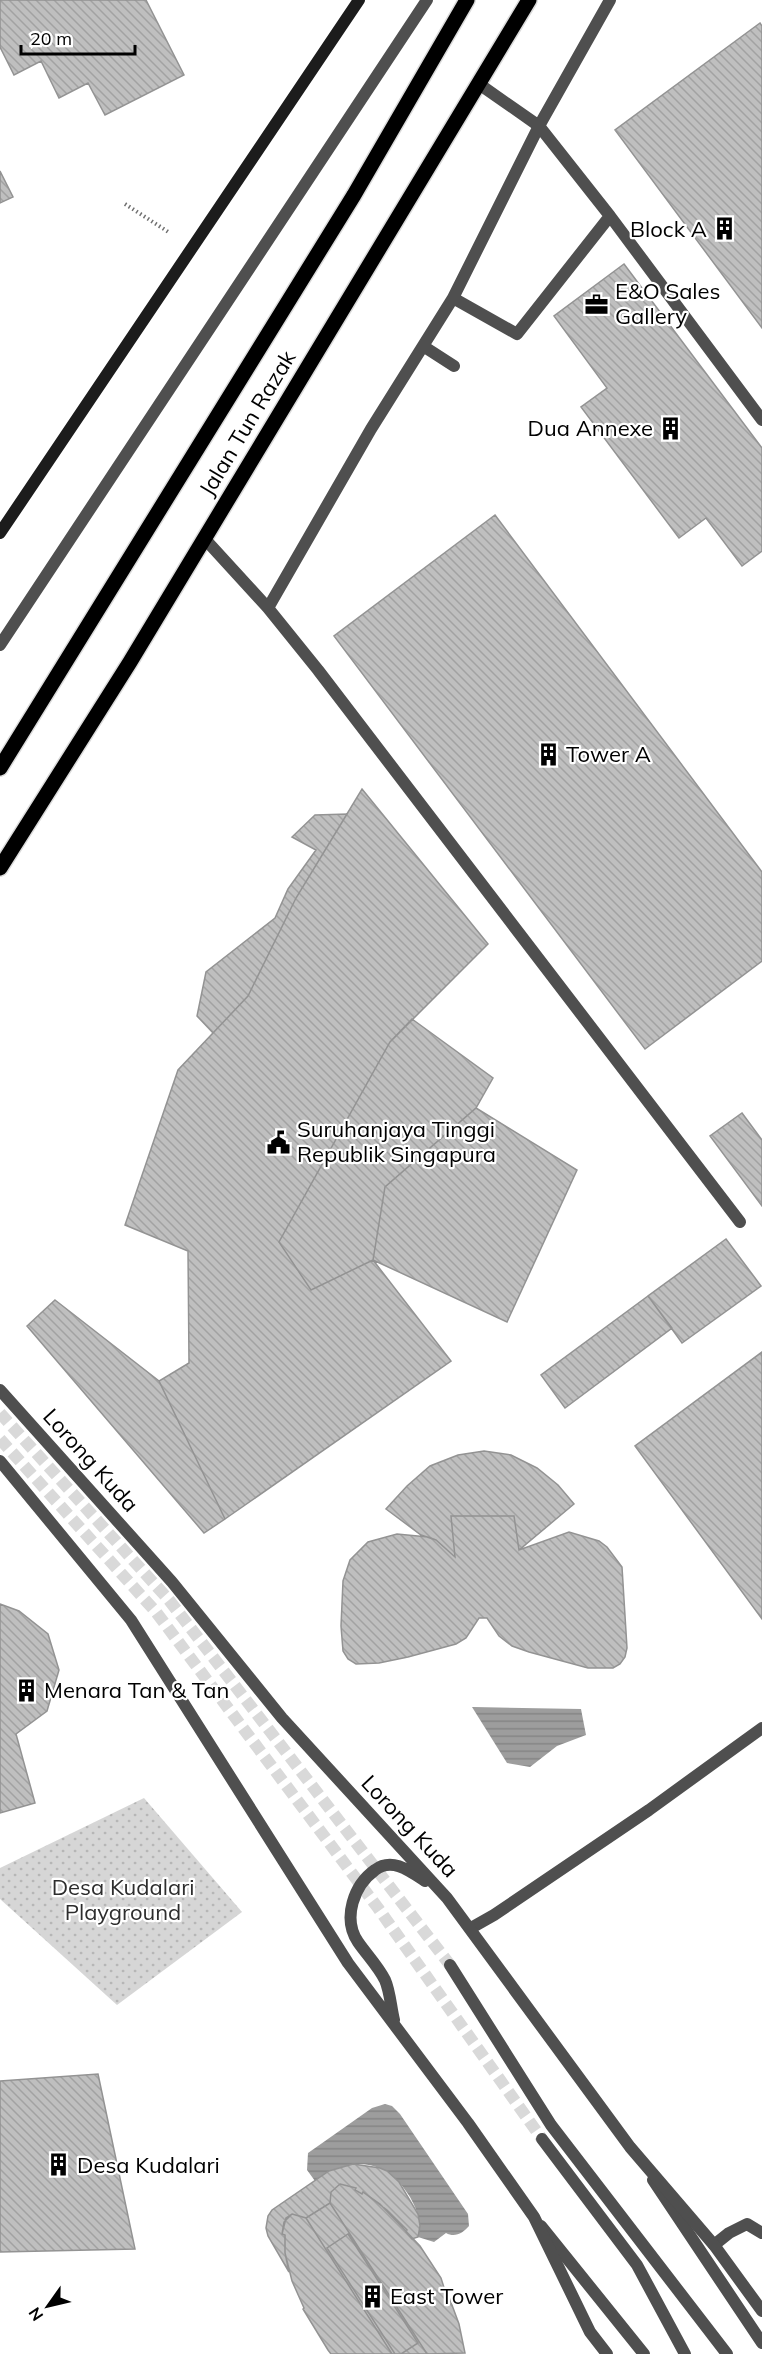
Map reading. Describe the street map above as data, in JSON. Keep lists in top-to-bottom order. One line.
{"streets":{"main road":["Jalan Tun Razak"],"street":["Lorong Kuda"]},"parks":["Desa Kudalari Playground"],"places":{"building":["Block A","Dua Annexe","Tower A","Menara Tan & Tan","Desa Kudalari","East Tower"],"office":["E&O Sales Gallery"],"public building":["Suruhanjaya Tinggi Republik Singapura"]},"scale_bar":"20 m","north":"bottom left"}
